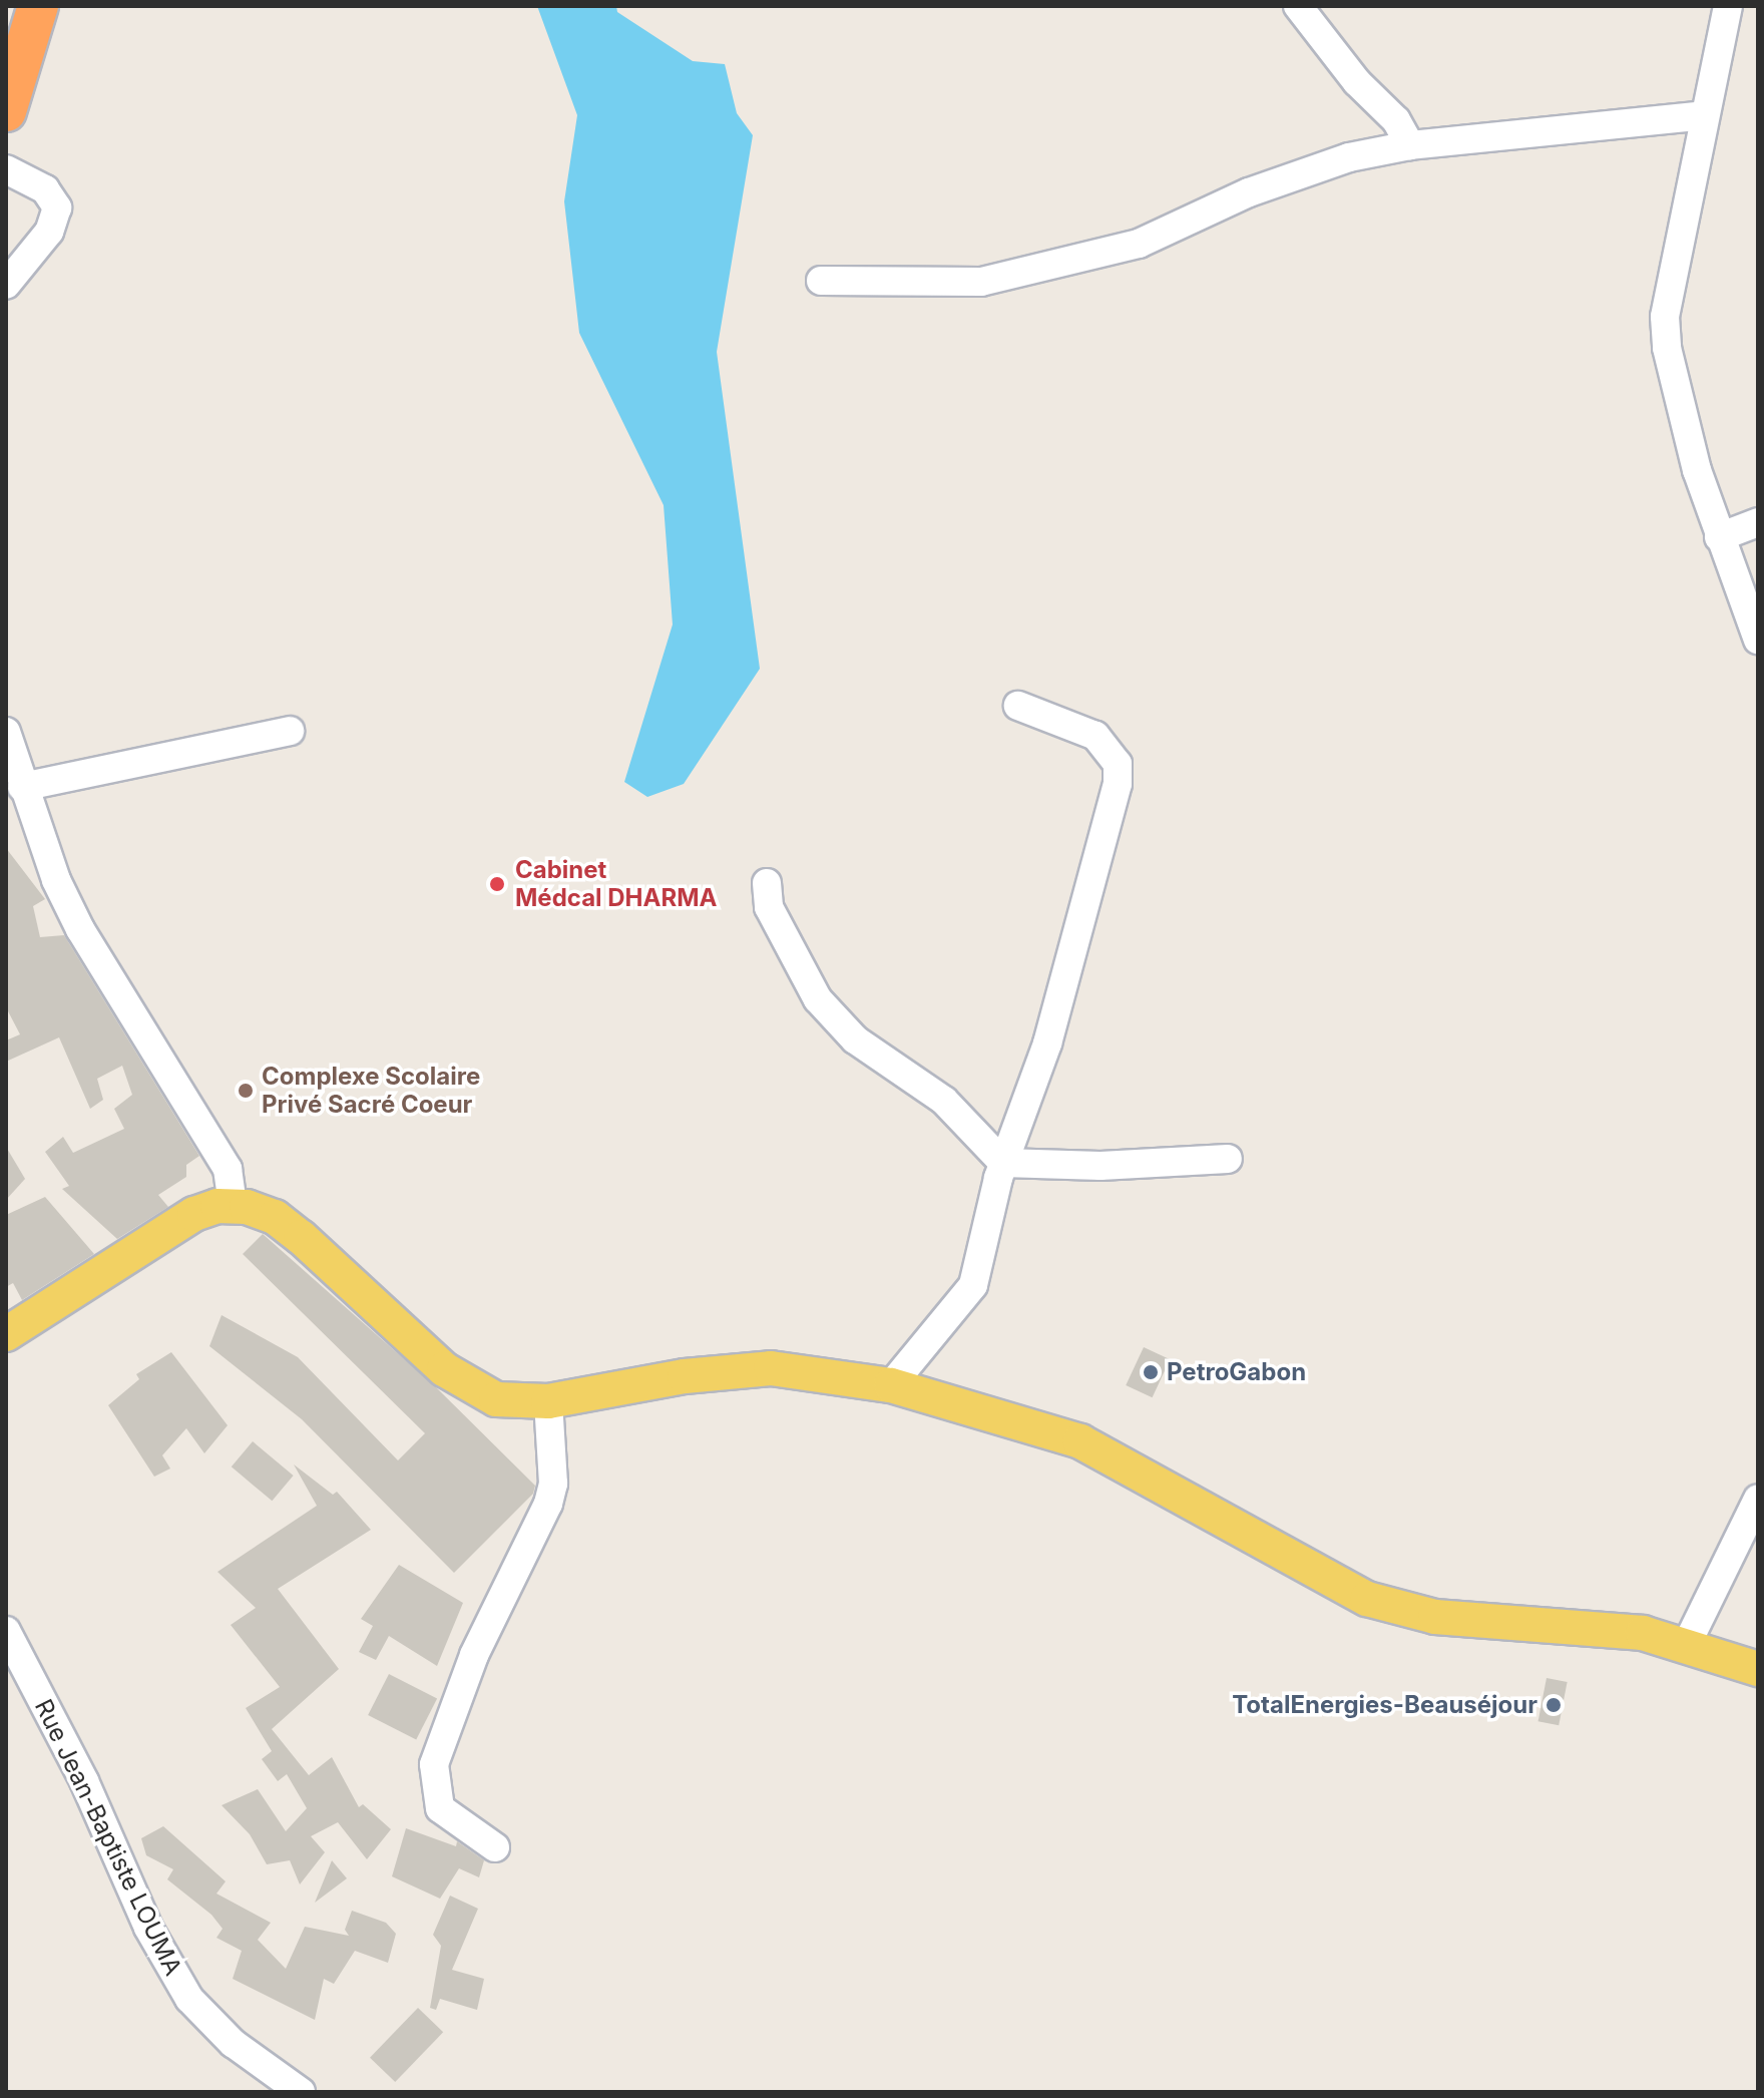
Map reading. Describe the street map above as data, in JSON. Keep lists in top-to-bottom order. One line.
{"streets":{"street":["Rue Jean-Baptiste LOUMA"]},"places":["Cabinet Médcal DHARMA","Complexe Scolaire Privé Sacré Coeur","PetroGabon","TotalEnergies-Beauséjour"]}
